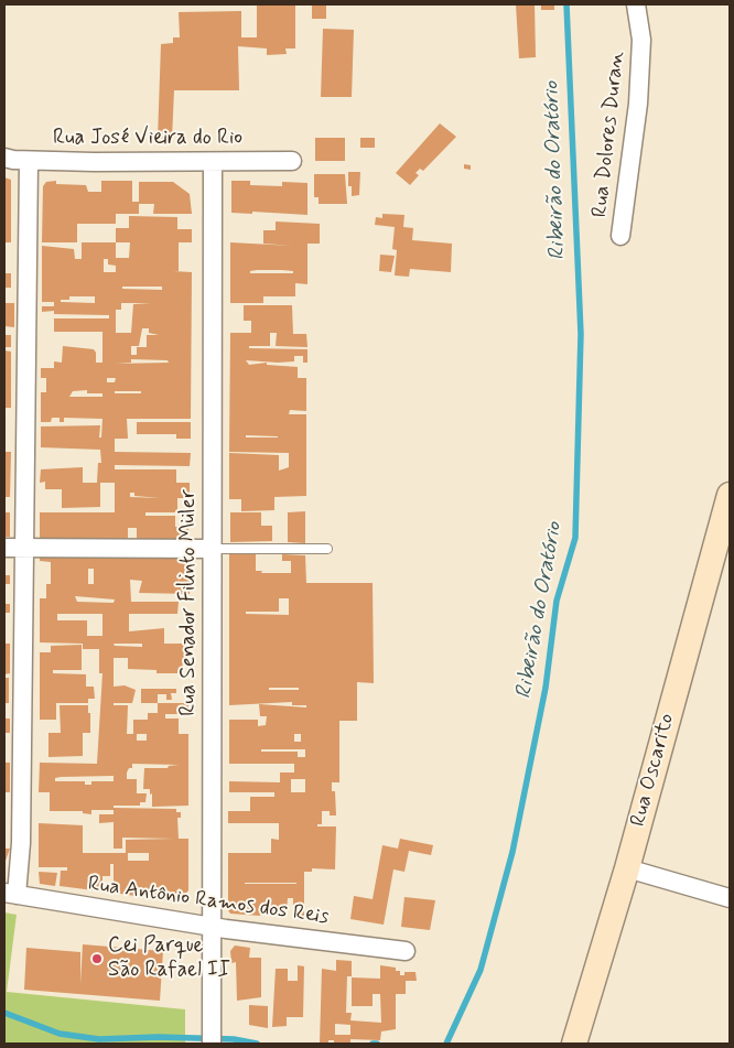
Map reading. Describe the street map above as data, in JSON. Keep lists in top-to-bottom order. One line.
{"streets":{"main road":["Rua Oscarito"],"street":["Rua Dolores Duran","Rua José Vieira do Rio","Rua Senador Filinto Müler","Rua Antônio Ramos dos Reis"]},"crossings":[["Rua José Vieira do Rio","Rua Senador Filinto Müler"],["Rua Senador Filinto Müler","Rua Antônio Ramos dos Reis"]],"water":["Ribeirão do Oratório"],"places":["Cei Parque São Rafael II"]}
